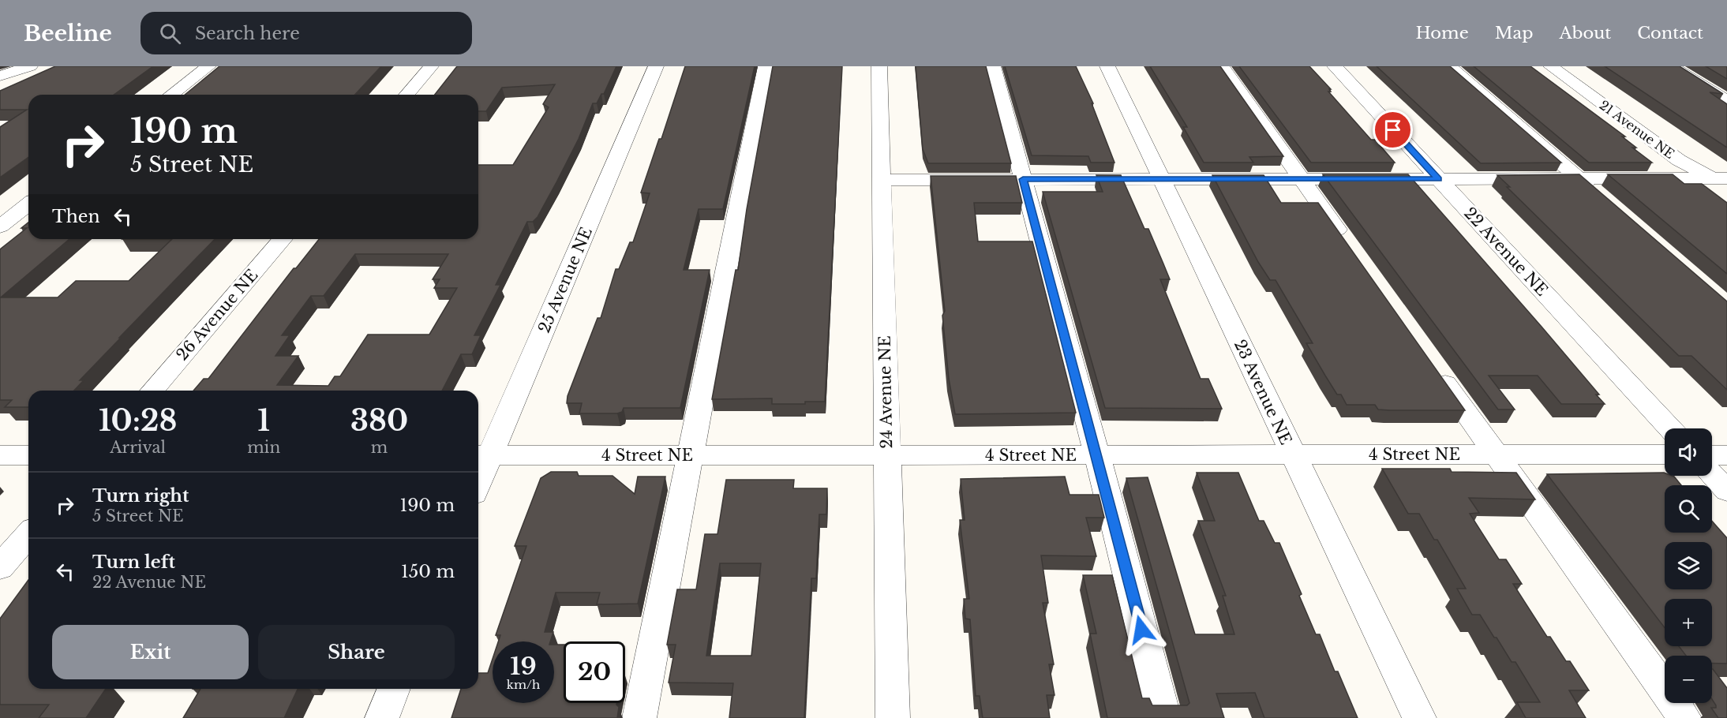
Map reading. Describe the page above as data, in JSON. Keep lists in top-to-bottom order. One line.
{"streets":{"street":["21 Avenue NE","22 Avenue NE","25 Avenue NE","26 Avenue NE","24 Avenue NE","23 Avenue NE","4 Street NE"]},"crossings":[["25 Avenue NE","4 Street NE"],["24 Avenue NE","4 Street NE"],["23 Avenue NE","4 Street NE"]],"page":{"header":"Beeline","search":"Search here","nav":["Home","Map","About","Contact"],"turn":["190 m","5 Street NE"],"then":"Then","eta":["10:28","Arrival","1","min","380","m"],"map_buttons":["+","−"],"list":[{"name":"Turn right","note":"5 Street NE","value":"190 m"},{"name":"Turn left","note":"22 Avenue NE","value":"150 m"}],"buttons":["Exit","Share"],"speed":"19 km/h","limit":"20"}}
